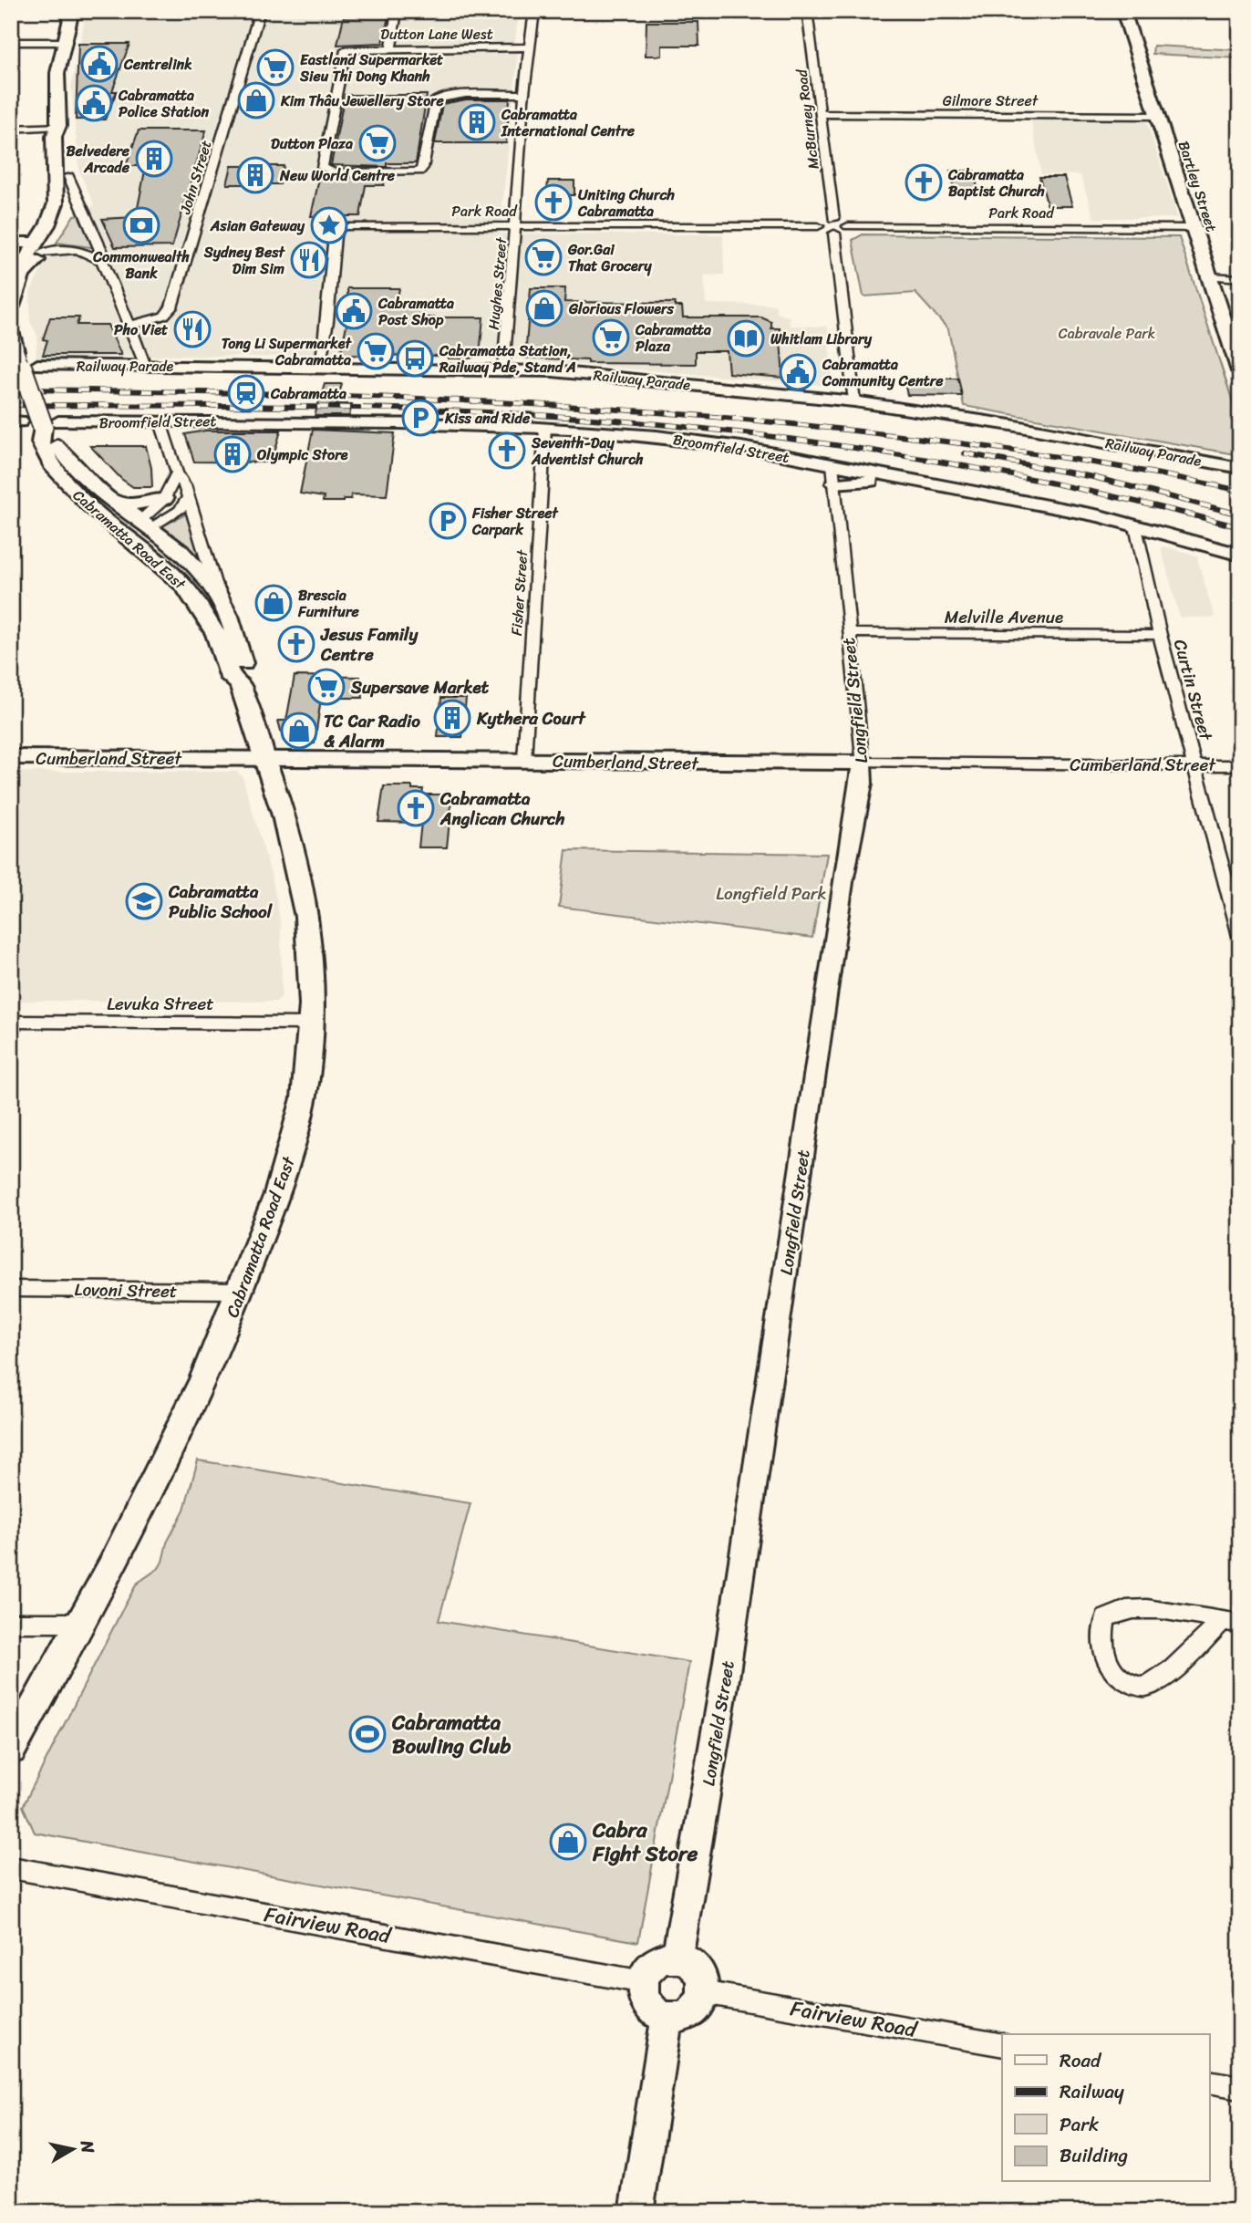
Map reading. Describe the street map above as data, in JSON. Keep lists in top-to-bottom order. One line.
{"streets":{"main road":["Cabramatta Road East"],"street":["Dutton Lane West","Gilmore Street","McBurney Road","John Street","Bartley Street","Park Road","Hughes Street","Railway Parade","Broomfield Street","Fisher Street","Melville Avenue","Curtin Street","Longfield Street","Cumberland Street","Levuka Street","Lovoni Street","Fairview Road"]},"crossings":[["Dutton Lane West","Hughes Street"],["Gilmore Street","McBurney Road"],["Gilmore Street","Bartley Street"],["Bartley Street","Park Road"],["Park Road","Hughes Street"],["Park Road","Railway Parade"],["Hughes Street","Railway Parade"],["Broomfield Street","Cabramatta Road East"],["Broomfield Street","Fisher Street"],["Broomfield Street","Curtin Street"],["Broomfield Street","Longfield Street"],["Cabramatta Road East","Cumberland Street"],["Cabramatta Road East","Levuka Street"],["Cabramatta Road East","Lovoni Street"],["Fisher Street","Cumberland Street"],["Melville Avenue","Curtin Street"],["Melville Avenue","Longfield Street"],["Curtin Street","Cumberland Street"],["Longfield Street","Cumberland Street"],["Longfield Street","Fairview Road"]],"parks":["Cabravale Park","Longfield Park"],"places":{"public building":["Centrelink","Cabramatta Police Station","Cabramatta Post Shop","Cabramatta Community Centre"],"supermarket":["Eastland Supermarket Sieu Thi Dong Khanh","Dutton Plaza","Gor.Gai That Grocery","Cabramatta Plaza","Tong Li Supermarket Cabramatta","Supersave Market"],"shop":["Kim Thâu Jewellery Store","Glorious Flowers","Brescia Furniture","TC Car Radio & Alarm","Cabra Fight Store"],"building":["Cabramatta International Centre","Belvedere Arcade","New World Centre","Olympic Store","Kythera Court"],"church":["Cabramatta Baptist Church","Uniting Church Cabramatta","Seventh-Day Adventist Church","Jesus Family Centre","Cabramatta Anglican Church"],"bank":["Commonwealth Bank"],"place":["Asian Gateway"],"restaurant":["Sydney Best Dim Sim","Pho Viet"],"library":["Whitlam Library"],"bus stop":["Cabramatta Station, Railway Pde, Stand A"],"station":["Cabramatta"],"parking":["Kiss and Ride","Fisher Street Carpark"],"school or university":["Cabramatta Public School"],"sports":["Cabramatta Bowling Club"]},"legend":["Road","Railway","Park","Building"],"north":"right"}
